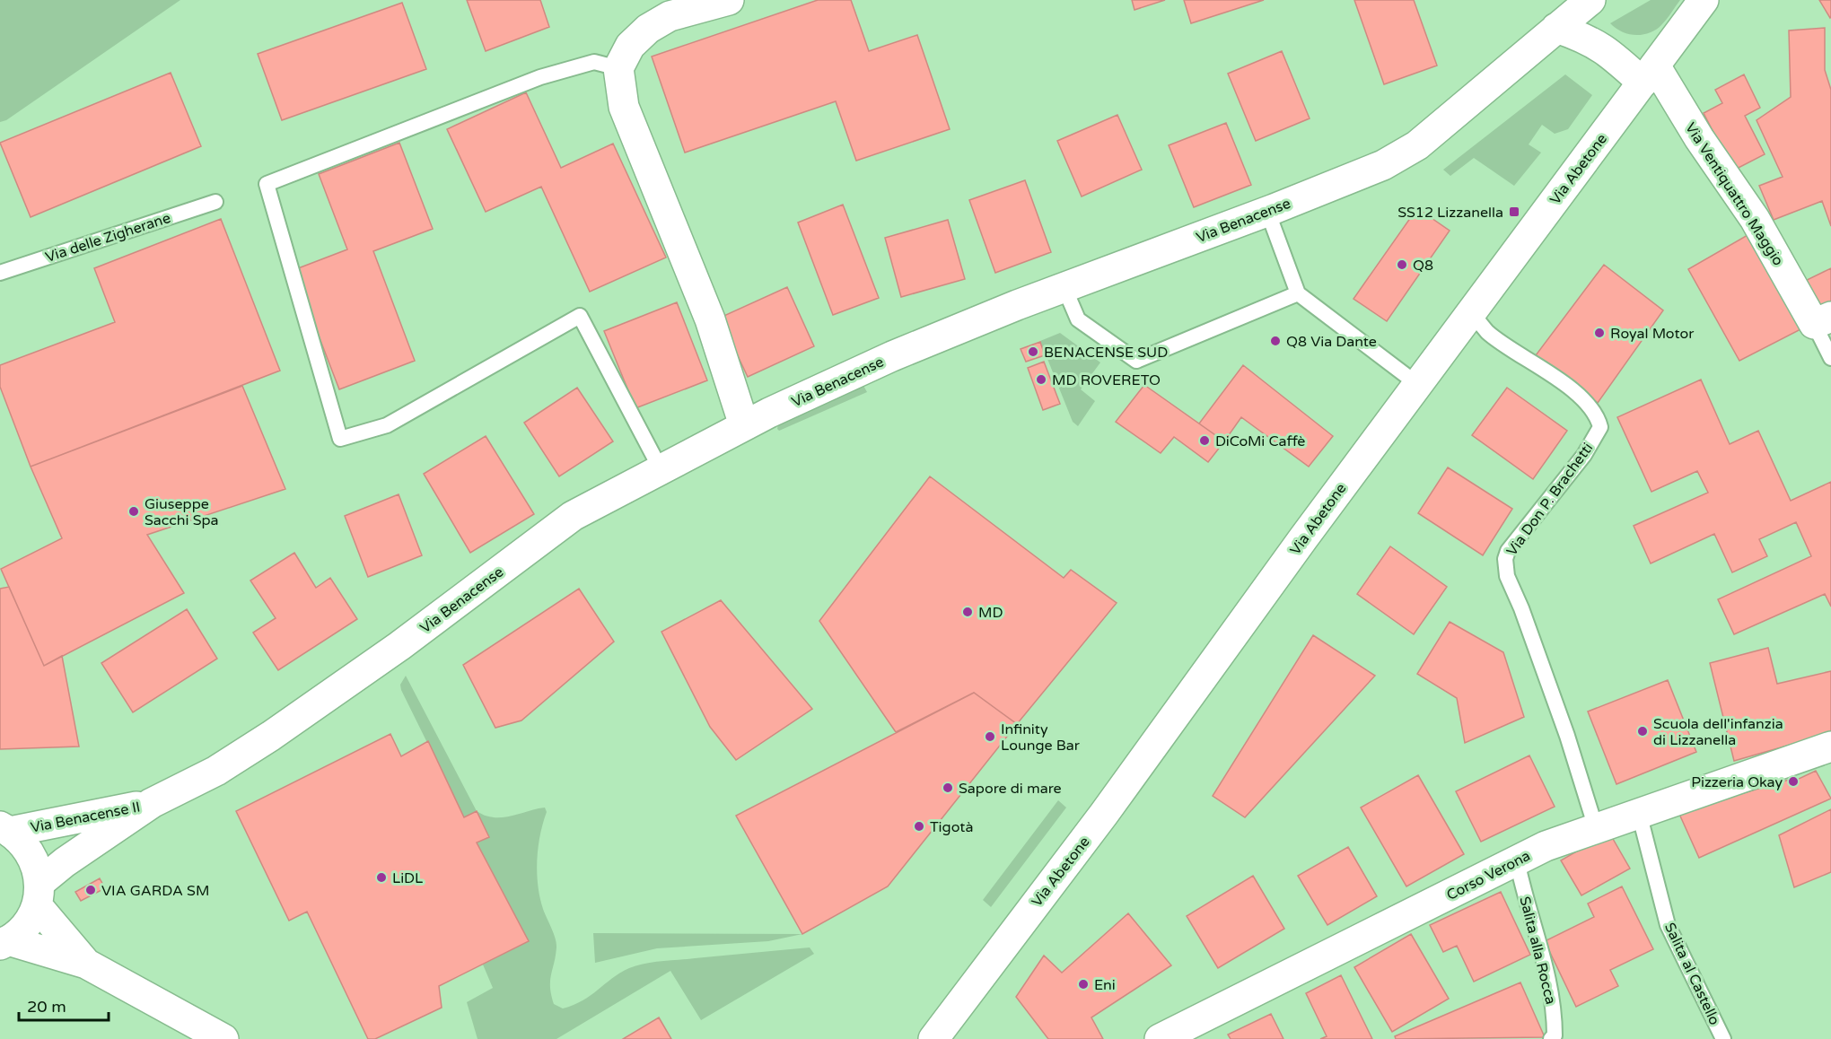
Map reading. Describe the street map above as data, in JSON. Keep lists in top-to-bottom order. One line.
{"streets":{"street":["Via Abetone","Via Ventiquattro Maggio","Via Benacense","Via Benacense II","Corso Verona"],"lane":["Via delle Zigherane","Via Don P. Brachetti","Salita alla Rocca","Salita al Castello"]},"crossings":[["Via Abetone","Via Ventiquattro Maggio"],["Via Abetone","Via Don P. Brachetti"],["Via Benacense","Via Benacense II"],["Via Don P. Brachetti","Corso Verona"],["Corso Verona","Salita alla Rocca"],["Corso Verona","Salita al Castello"]],"places":{"transit":["SS12 Lizzanella"],"other":["Q8","Royal Motor","Q8 Via Dante","BENACENSE SUD","MD ROVERETO","DiCoMi Caffè","Giuseppe Sacchi Spa","MD","Scuola dell'infanzia di Lizzanella","Infinity Lounge Bar","Pizzeria Okay","Sapore di mare","Tigotà","LiDL","VIA GARDA SM","Eni"]},"scale_bar":"20 m"}
